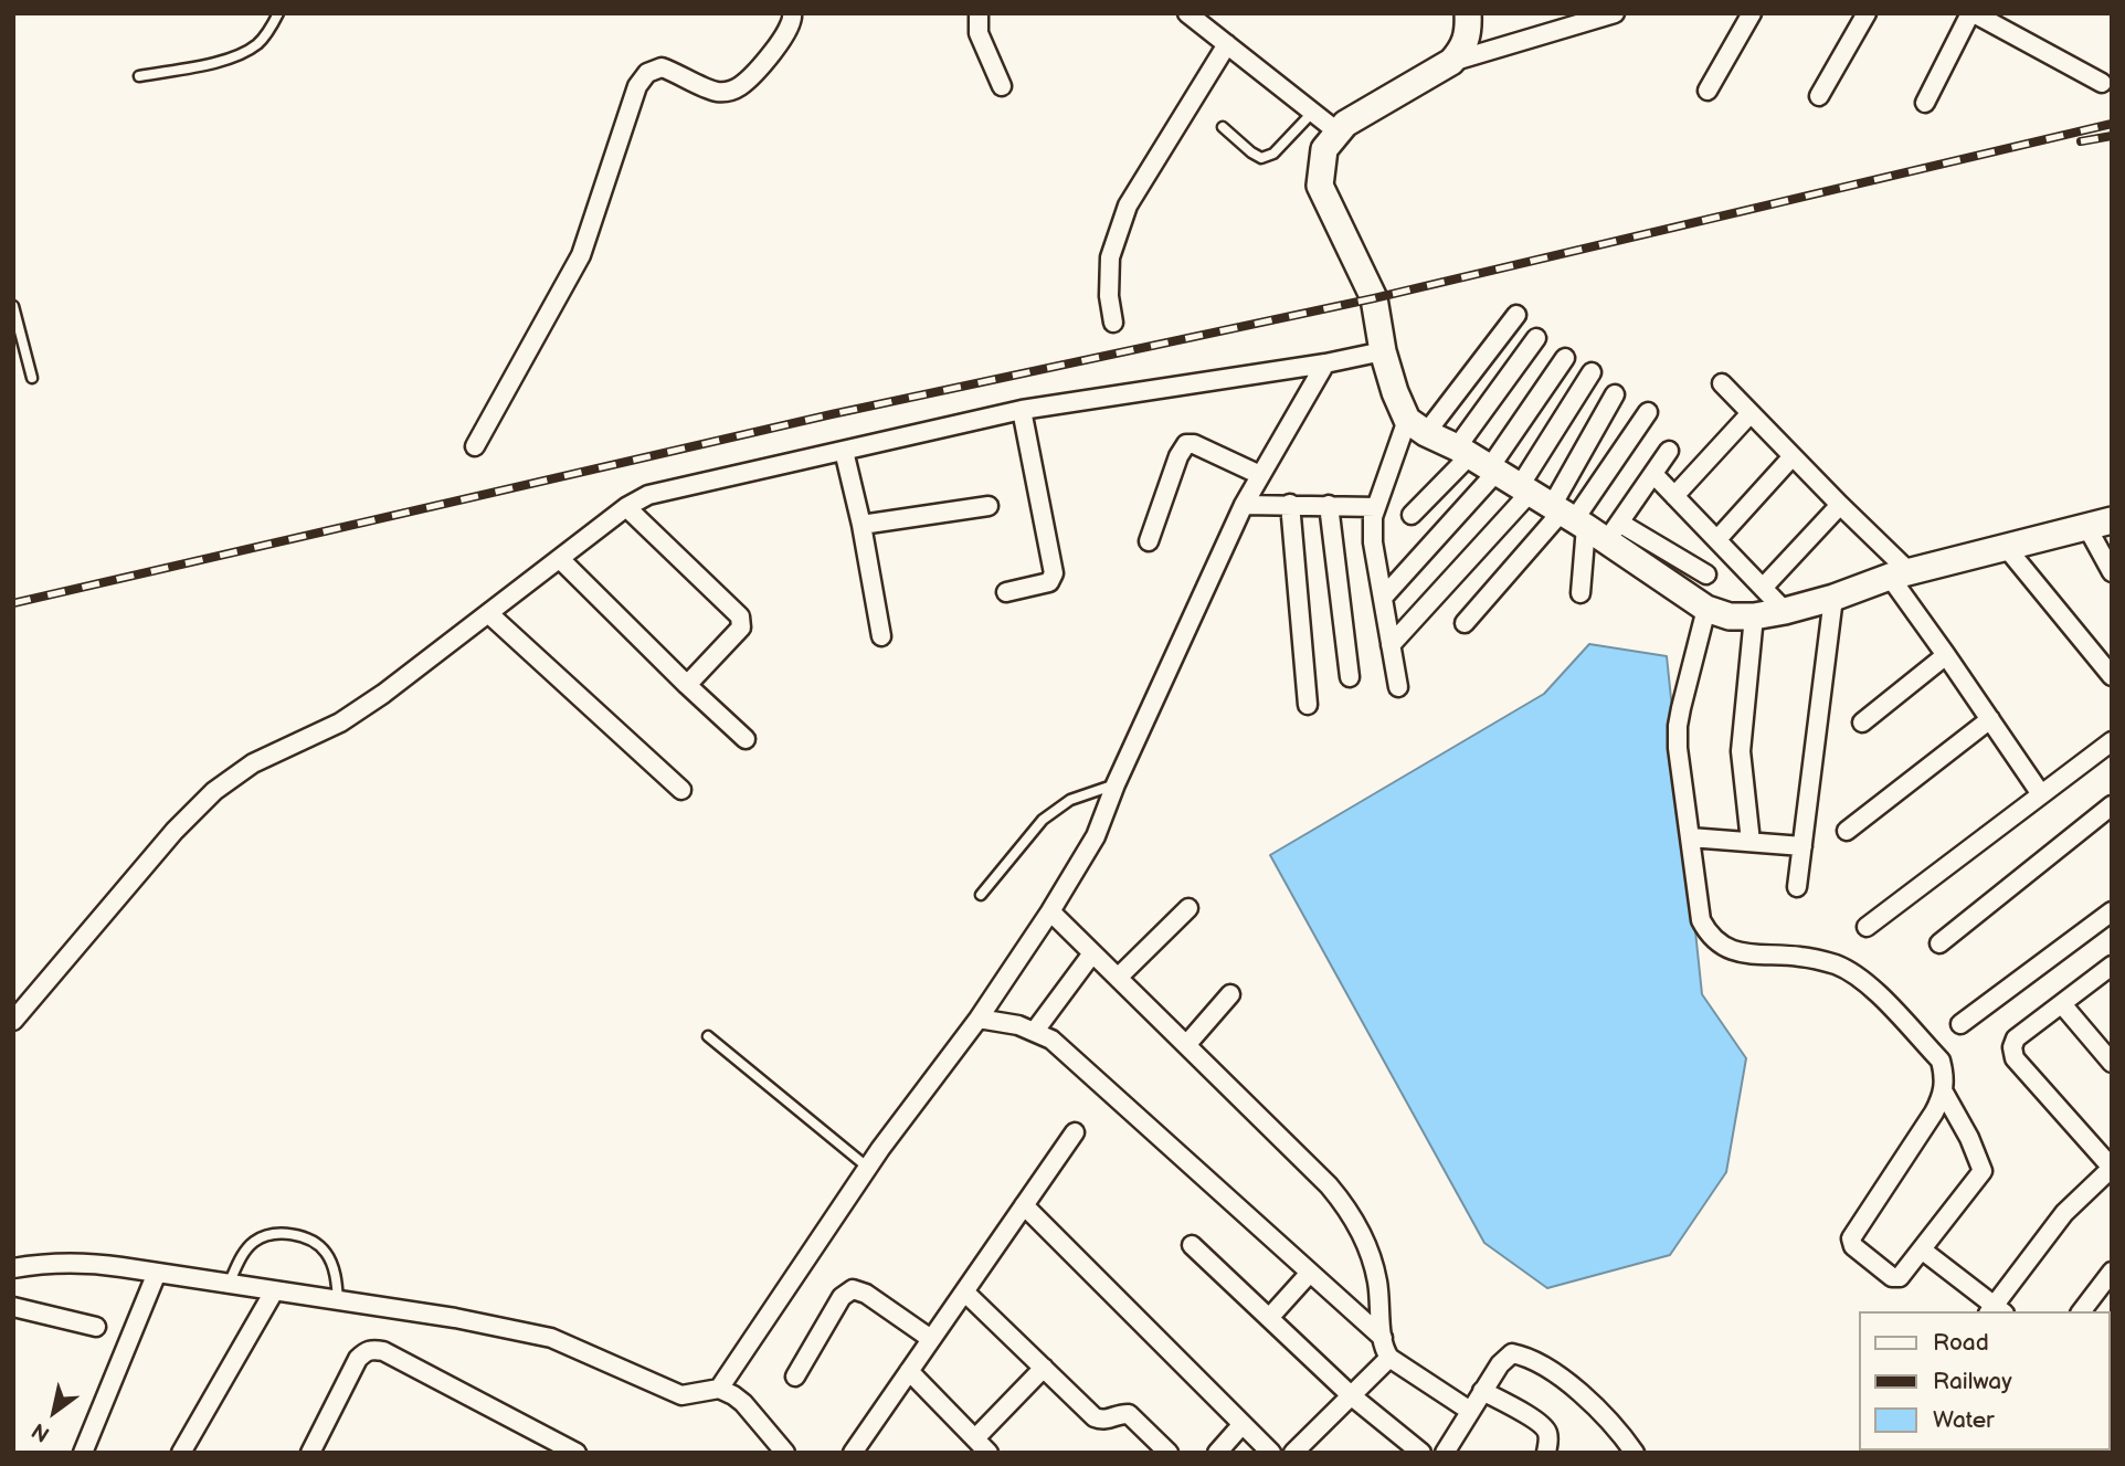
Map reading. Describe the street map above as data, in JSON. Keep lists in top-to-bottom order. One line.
{"legend":["Road","Railway","Water"],"north":"bottom left"}
